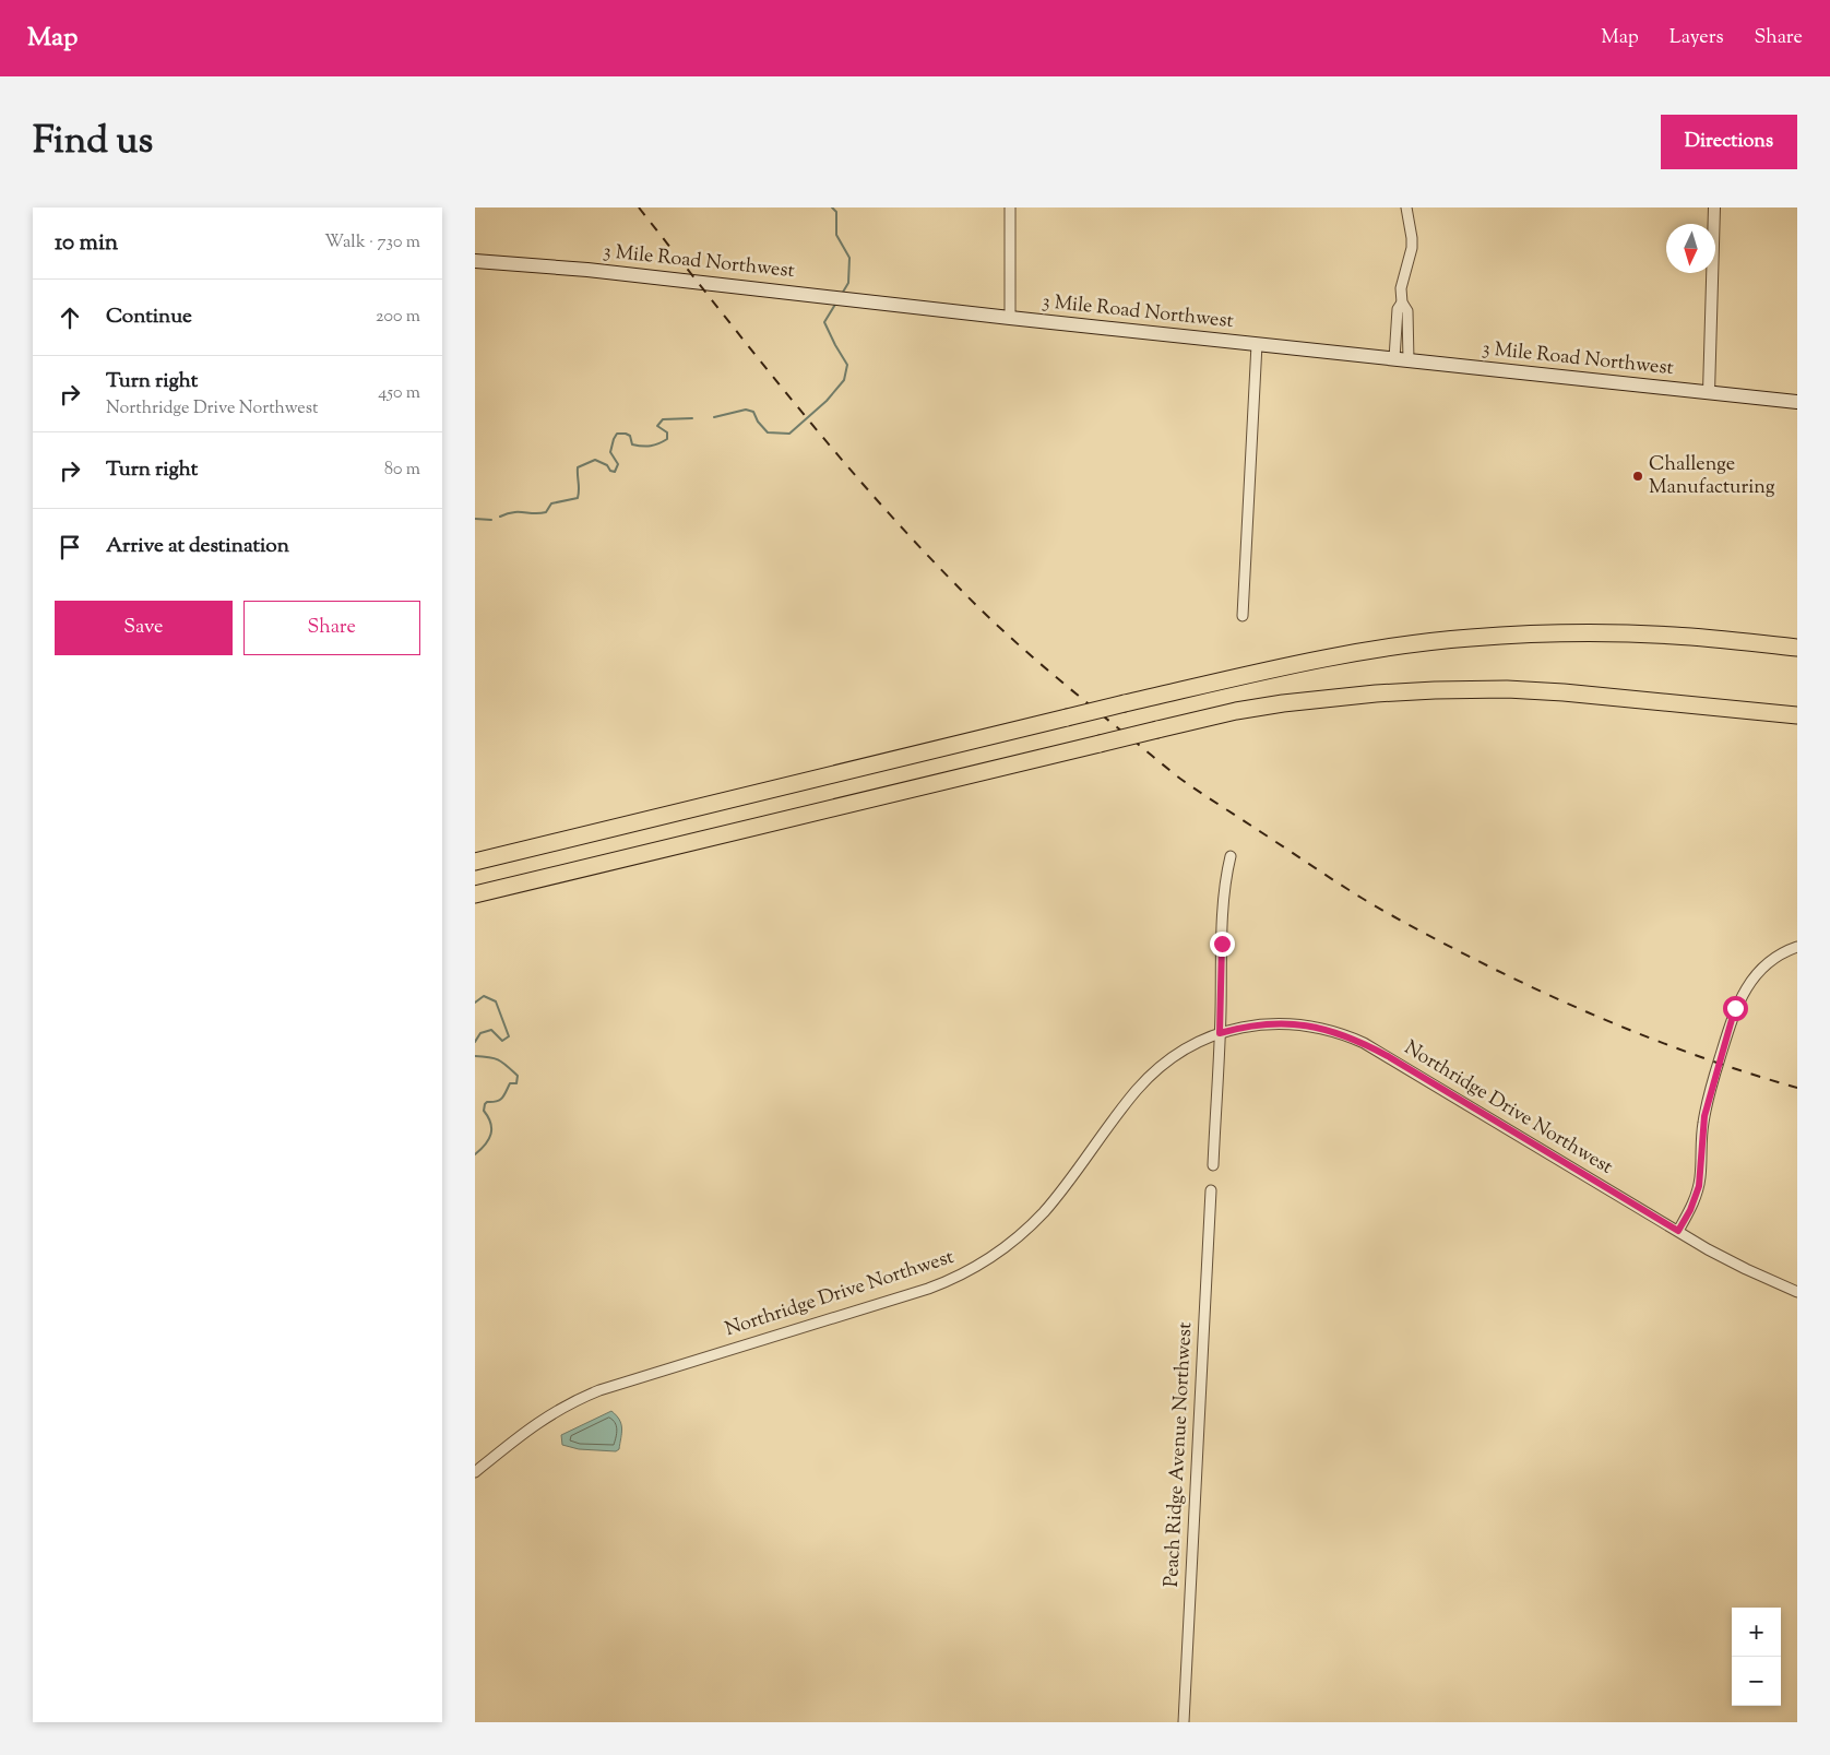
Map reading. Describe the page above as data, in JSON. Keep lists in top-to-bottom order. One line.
{"streets":{"main road":["3 Mile Road Northwest"],"street":["Northridge Drive Northwest","Peach Ridge Avenue Northwest"]},"places":["Challenge Manufacturing"],"north":"bottom","page":{"header":"Map","nav":["Map","Layers","Share"],"title":"Find us","buttons":["Directions",["Save","Share"]],"heading":["10 min","Walk · 730 m"],"list":[["Continue","200 m"],["Turn right","Northridge Drive Northwest","450 m"],["Turn right","80 m"],"Arrive at destination"],"map_buttons":["+","−"]}}
